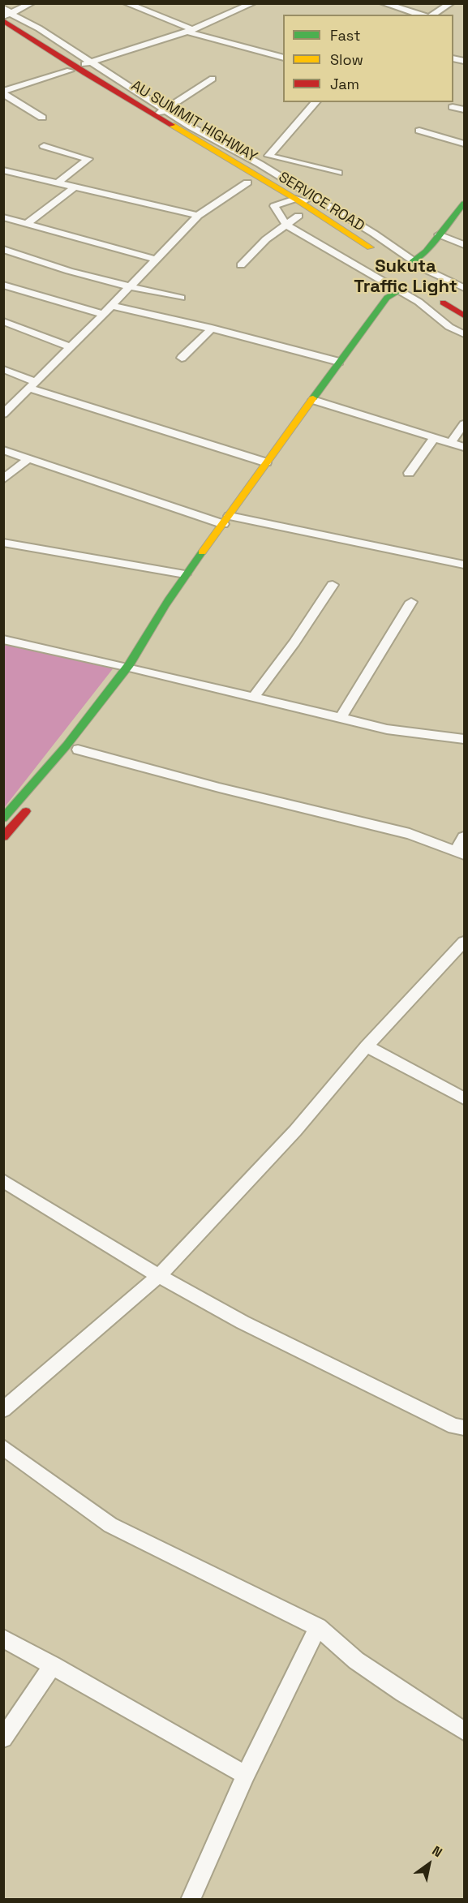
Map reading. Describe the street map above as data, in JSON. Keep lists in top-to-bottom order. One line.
{"streets":{"main road":["AU SUMMIT HIGHWAY"],"street":["SERVICE ROAD"]},"crossings":[["AU SUMMIT HIGHWAY","SERVICE ROAD"]],"districts":["Sukuta Traffic Light"],"legend":["Fast","Slow","Jam"],"north":"top right"}
